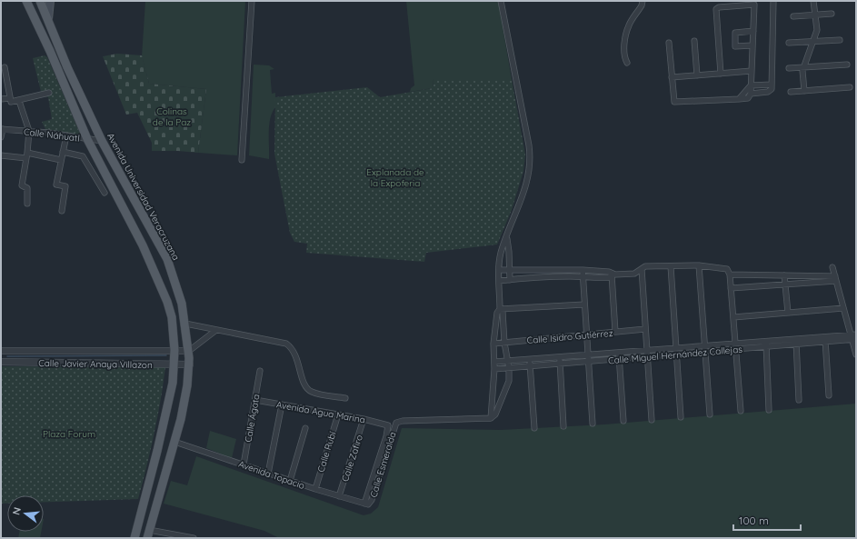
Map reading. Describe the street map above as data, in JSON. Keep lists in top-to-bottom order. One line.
{"streets":{"main road":["Avenida Universidad Veracruzana"],"street":["Calle Náhuatl","Calle Isidro Gutiérrez","Calle Miguel Hernández Callejas","Calle Javier Anaya Villazon","Avenida Agua Marina","Calle Ágata","Calle Rubí","Calle Zafiro","Calle Esmeralda","Avenida Topacio"]},"crossings":[["Calle Náhuatl","Avenida Universidad Veracruzana"],["Avenida Universidad Veracruzana","Calle Javier Anaya Villazon"],["Avenida Universidad Veracruzana","Avenida Topacio"],["Avenida Agua Marina","Calle Ágata"],["Avenida Agua Marina","Calle Rubí"],["Avenida Agua Marina","Calle Zafiro"],["Avenida Agua Marina","Calle Esmeralda"],["Avenida Agua Marina","Avenida Topacio"],["Calle Ágata","Avenida Topacio"],["Calle Rubí","Avenida Topacio"],["Calle Zafiro","Avenida Topacio"],["Calle Esmeralda","Avenida Topacio"]],"parks":["Colinas de la Paz","Explanada de la Expoferia","Plaza Forum"],"scale_bar":"100 m","north":"left"}
